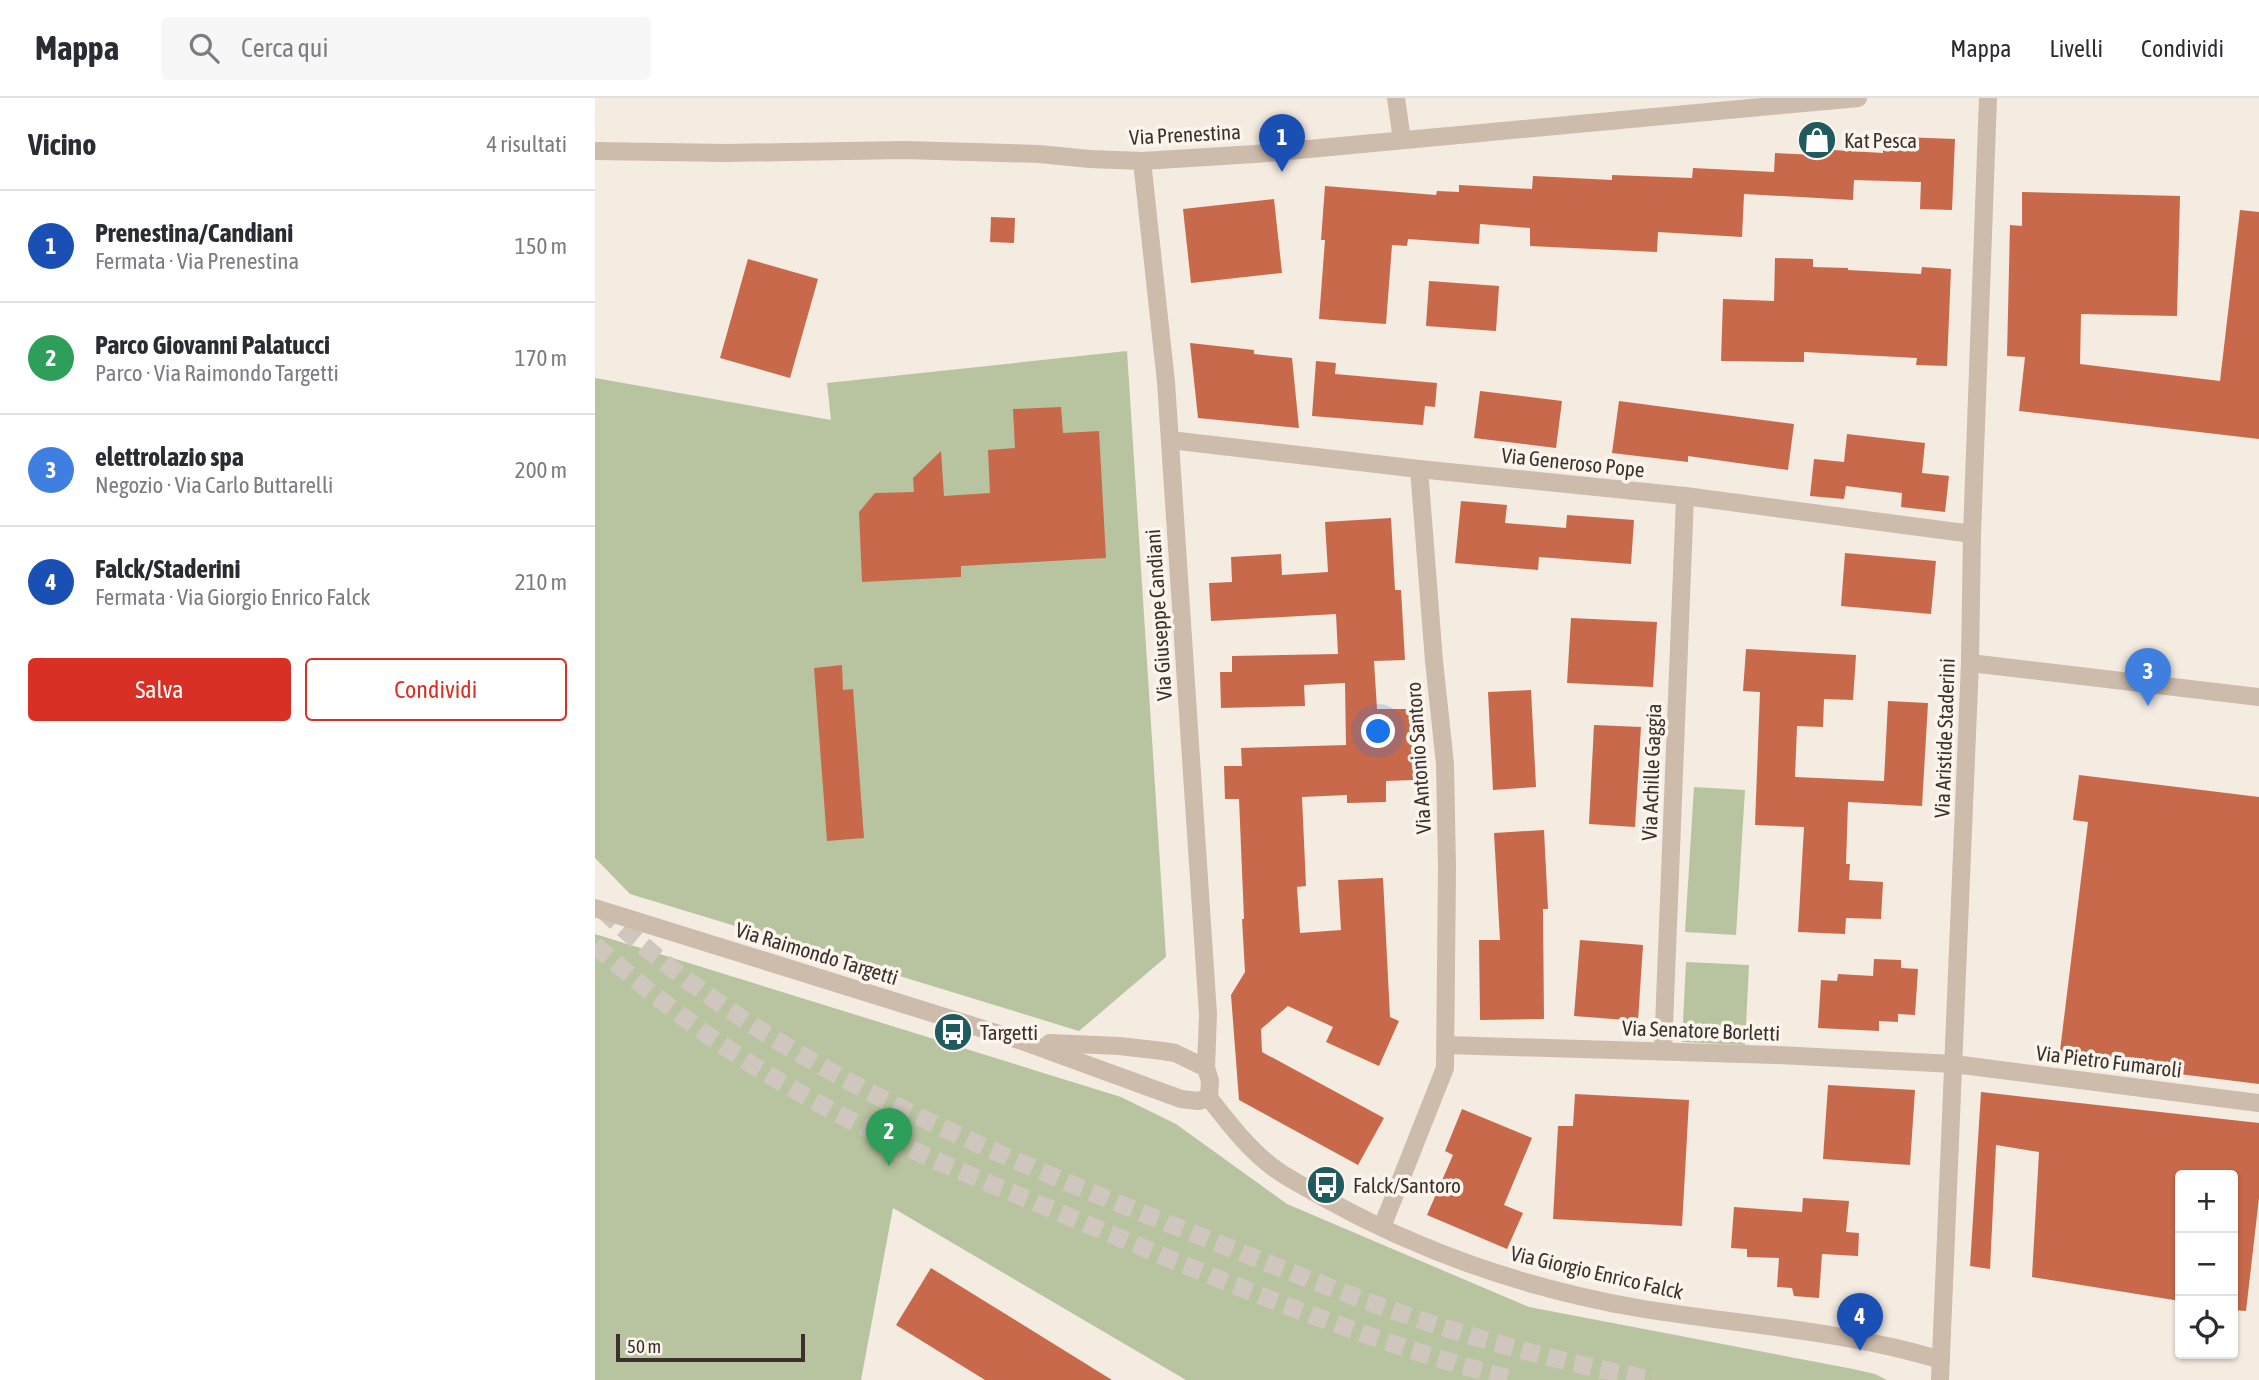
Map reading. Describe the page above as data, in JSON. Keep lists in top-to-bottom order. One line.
{"streets":{"street":["Via Prenestina","Via Generoso Pope","Via Giuseppe Candiani","Via Aristide Staderini","Via Antonio Santoro","Via Achille Gaggia","Via Raimondo Targetti","Via Senatore Borletti","Via Pietro Fumaroli","Via Giorgio Enrico Falck"]},"crossings":[["Via Prenestina","Via Giuseppe Candiani"],["Via Generoso Pope","Via Giuseppe Candiani"],["Via Generoso Pope","Via Aristide Staderini"],["Via Generoso Pope","Via Antonio Santoro"],["Via Generoso Pope","Via Achille Gaggia"],["Via Giuseppe Candiani","Via Raimondo Targetti"],["Via Aristide Staderini","Via Senatore Borletti"],["Via Aristide Staderini","Via Pietro Fumaroli"],["Via Aristide Staderini","Via Giorgio Enrico Falck"],["Via Antonio Santoro","Via Senatore Borletti"],["Via Antonio Santoro","Via Giorgio Enrico Falck"],["Via Achille Gaggia","Via Senatore Borletti"],["Via Raimondo Targetti","Via Giorgio Enrico Falck"],["Via Senatore Borletti","Via Pietro Fumaroli"]],"places":{"shop":["Kat Pesca"],"bus stop":["Targetti","Falck/Santoro"]},"scale_bar":"50 m","page":{"header":"Mappa","search":"Cerca qui","nav":["Mappa","Livelli","Condividi"],"heading":["Vicino","4 risultati"],"pins":["1","3","2","4"],"list":[{"mark":"1","name":"Prenestina/Candiani","note":"Fermata · Via Prenestina","value":"150 m"},{"mark":"2","name":"Parco Giovanni Palatucci","note":"Parco · Via Raimondo Targetti","value":"170 m"},{"mark":"3","name":"elettrolazio spa","note":"Negozio · Via Carlo Buttarelli","value":"200 m"},{"mark":"4","name":"Falck/Staderini","note":"Fermata · Via Giorgio Enrico Falck","value":"210 m"}],"buttons":["Salva","Condividi"],"map_buttons":["+","−"],"scale":"50 m"}}
